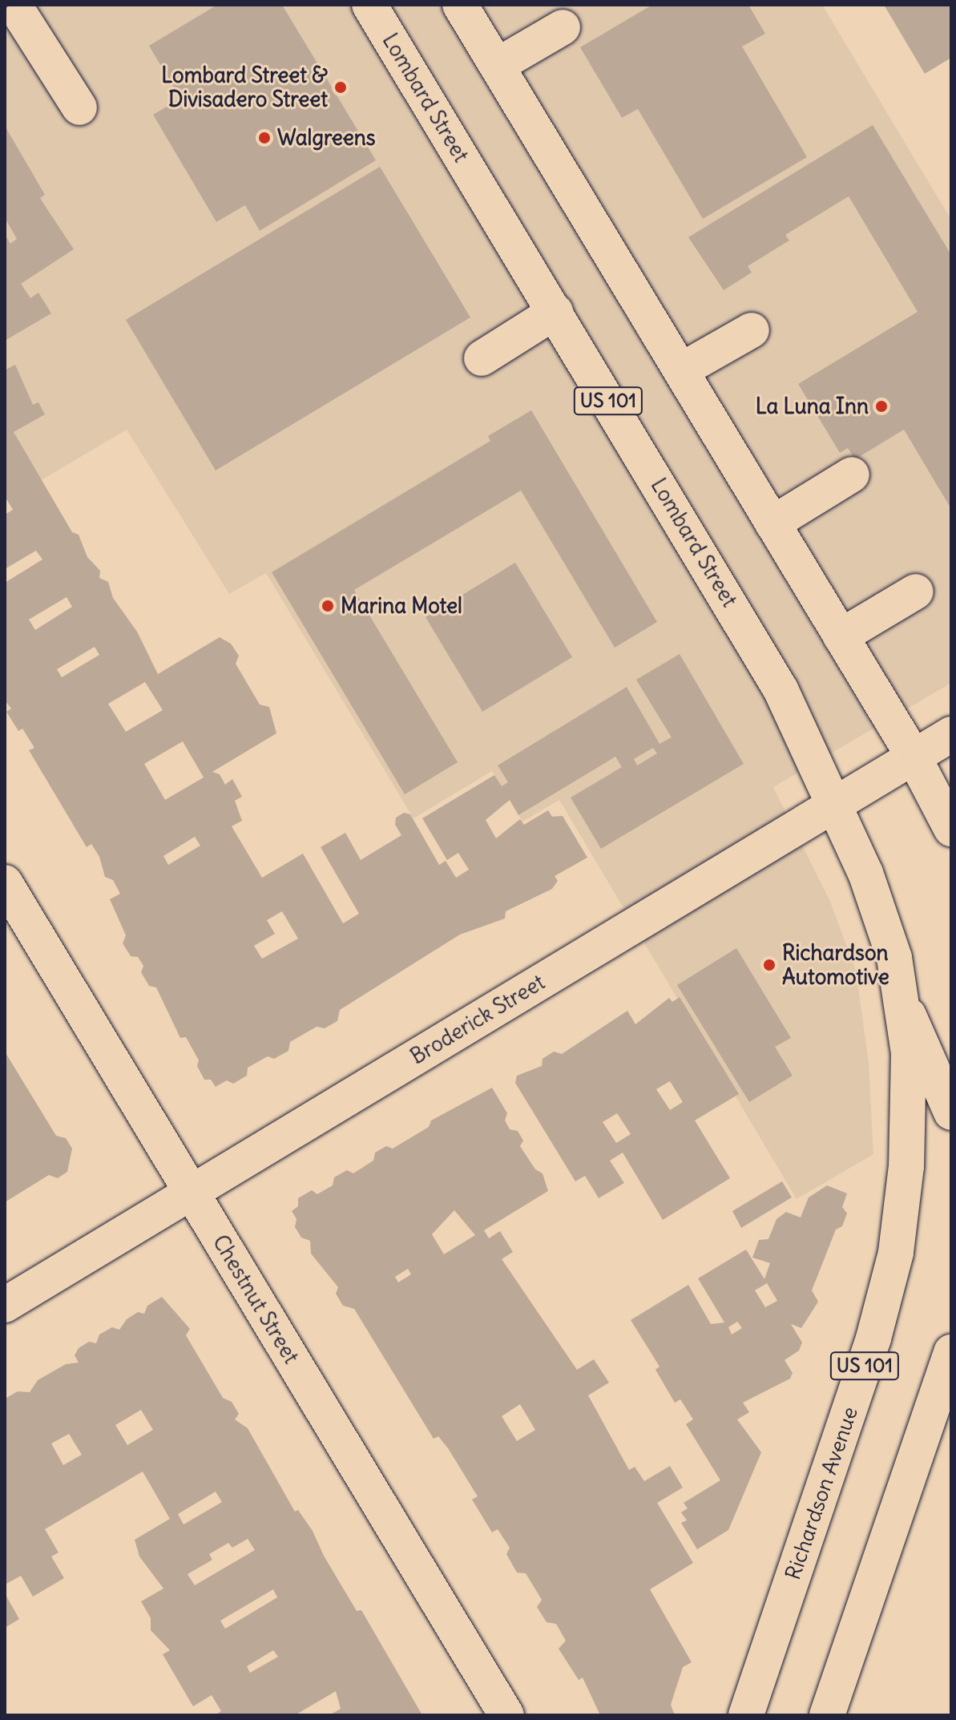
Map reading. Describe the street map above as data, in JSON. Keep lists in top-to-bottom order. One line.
{"streets":{"main road":["Lombard Street","US 101","Broderick Street","Chestnut Street","Richardson Avenue"]},"crossings":[["Lombard Street","Broderick Street"],["Lombard Street","Richardson Avenue"],["Broderick Street","Chestnut Street"]],"places":["Lombard Street & Divisadero Street","Walgreens","La Luna Inn","Marina Motel","Richardson Automotive"]}
